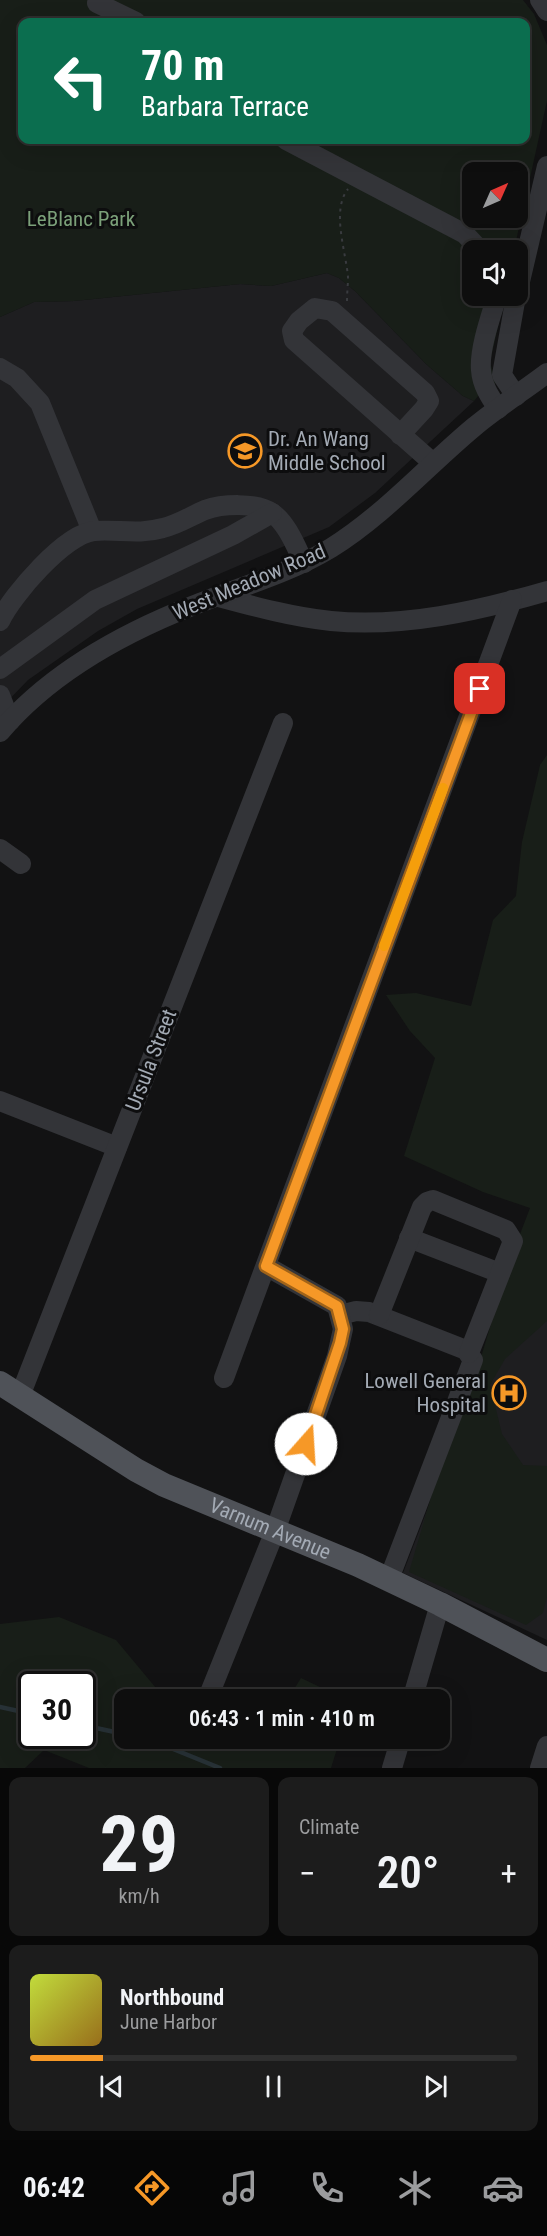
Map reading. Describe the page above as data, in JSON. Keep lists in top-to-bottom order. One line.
{"streets":{"main road":["Varnum Avenue"],"street":["West Meadow Road","Ursula Street"]},"crossings":[["Ursula Street","Varnum Avenue"]],"parks":["LeBlanc Park"],"places":{"school or university":["Dr. An Wang Middle School"],"hospital":["Lowell General Hospital"]},"north":"top right","page":{"turn":["70 m","Barbara Terrace"],"limit":"30","trip":"06:43 · 1 min · 410 m","tile":[["29","km/h"],"Climate"],"heat":["−","20°","+"],"song":["Northbound","June Harbor"],"tabs":"06:42"}}
